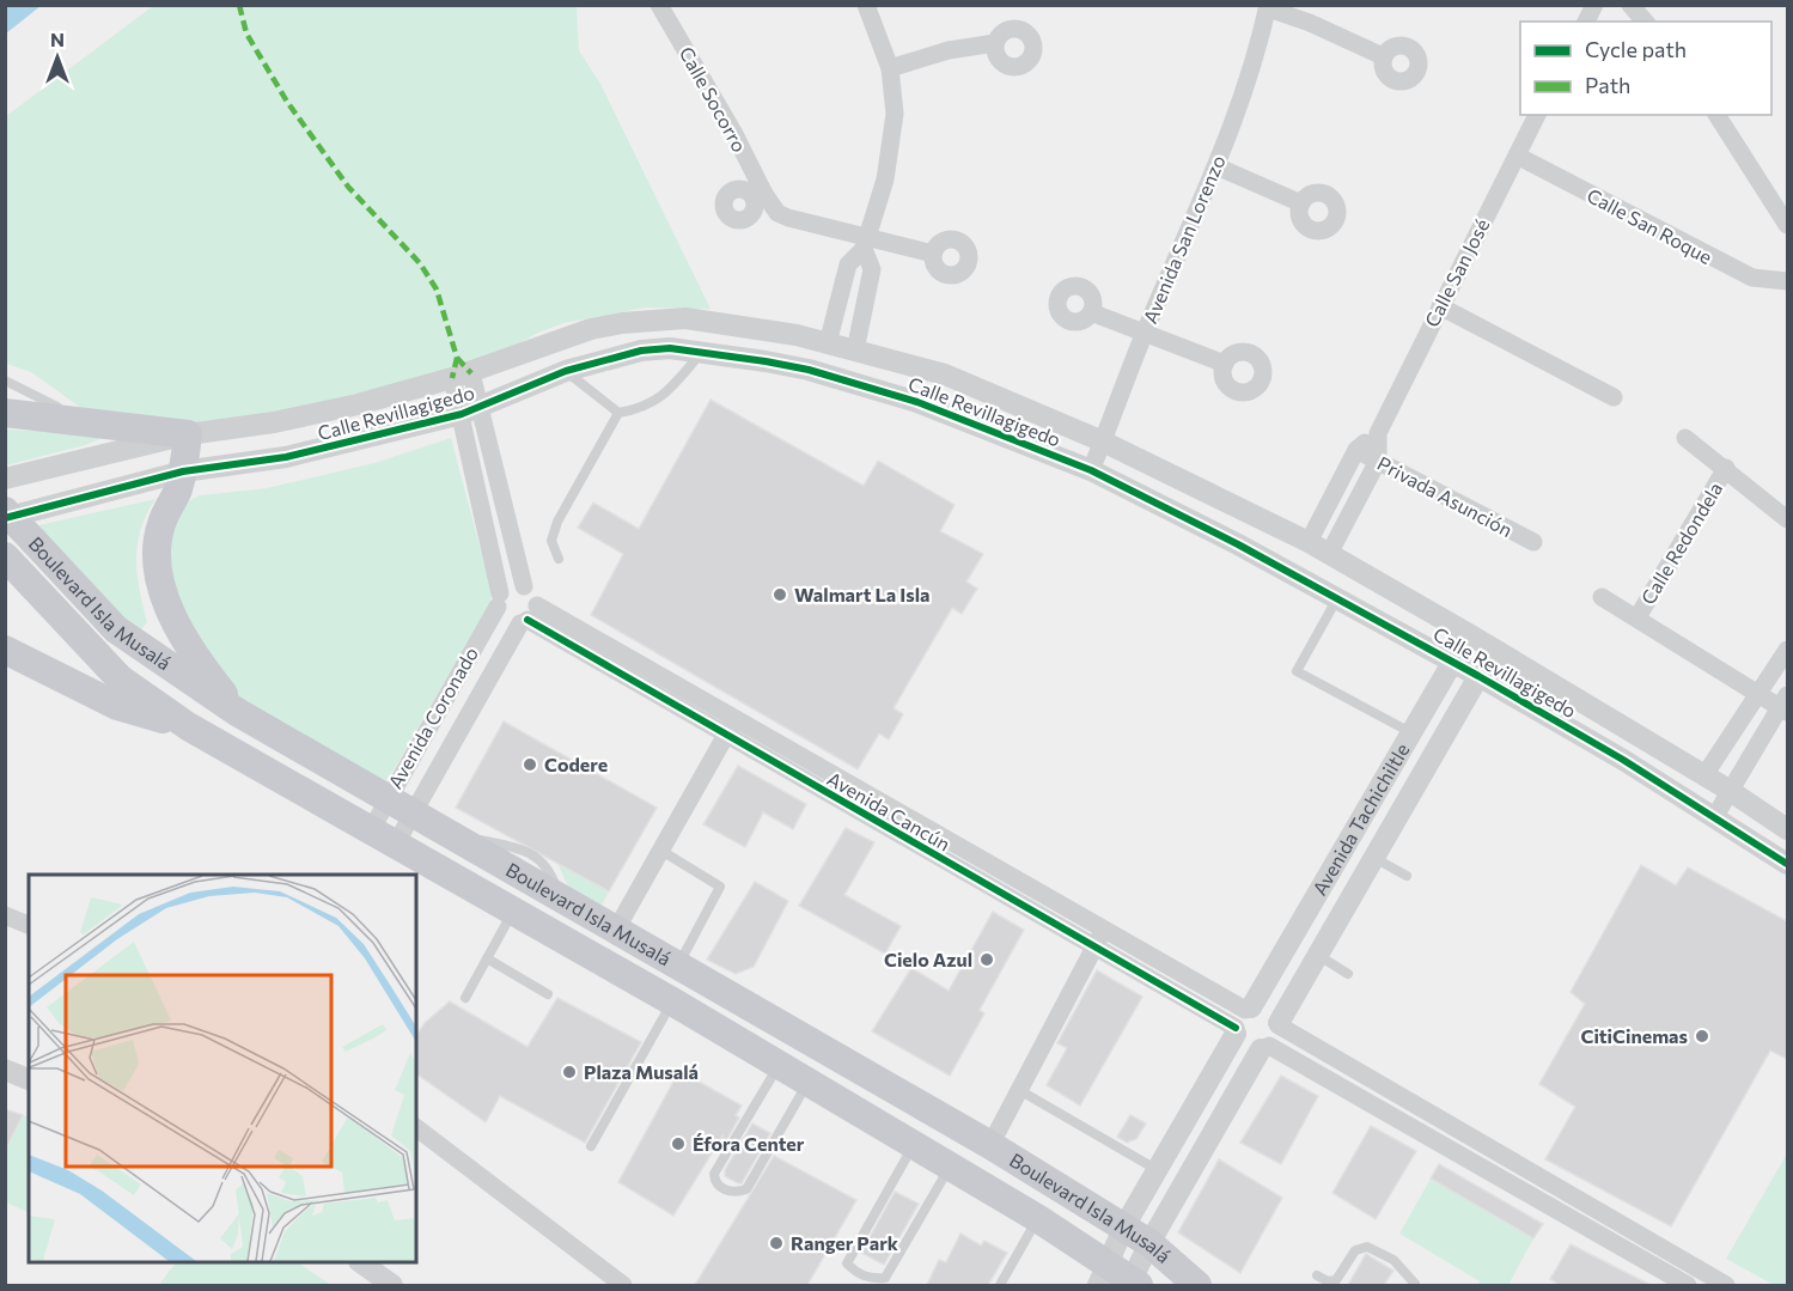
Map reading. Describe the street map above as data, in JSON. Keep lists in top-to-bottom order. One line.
{"streets":{"main road":["Boulevard Isla Musalá"],"street":["Calle Socorro","Calle San Roque","Avenida San Lorenzo","Calle San José","Calle Revillagigedo","Privada Asunción","Calle Redondela","Avenida Coronado","Avenida Cancún","Avenida Tachichiltle"]},"crossings":[["Calle San Roque","Calle San José"],["Avenida San Lorenzo","Calle Revillagigedo"],["Calle San José","Calle Revillagigedo"],["Calle San José","Privada Asunción"],["Calle Revillagigedo","Avenida Tachichiltle"],["Boulevard Isla Musalá","Avenida Coronado"],["Boulevard Isla Musalá","Avenida Tachichiltle"],["Avenida Coronado","Avenida Cancún"],["Avenida Cancún","Avenida Tachichiltle"]],"places":["Walmart La Isla","Codere","Cielo Azul","CitiCinemas","Plaza Musalá","Éfora Center","Ranger Park"],"legend":["Cycle path","Path"],"north":"top"}
